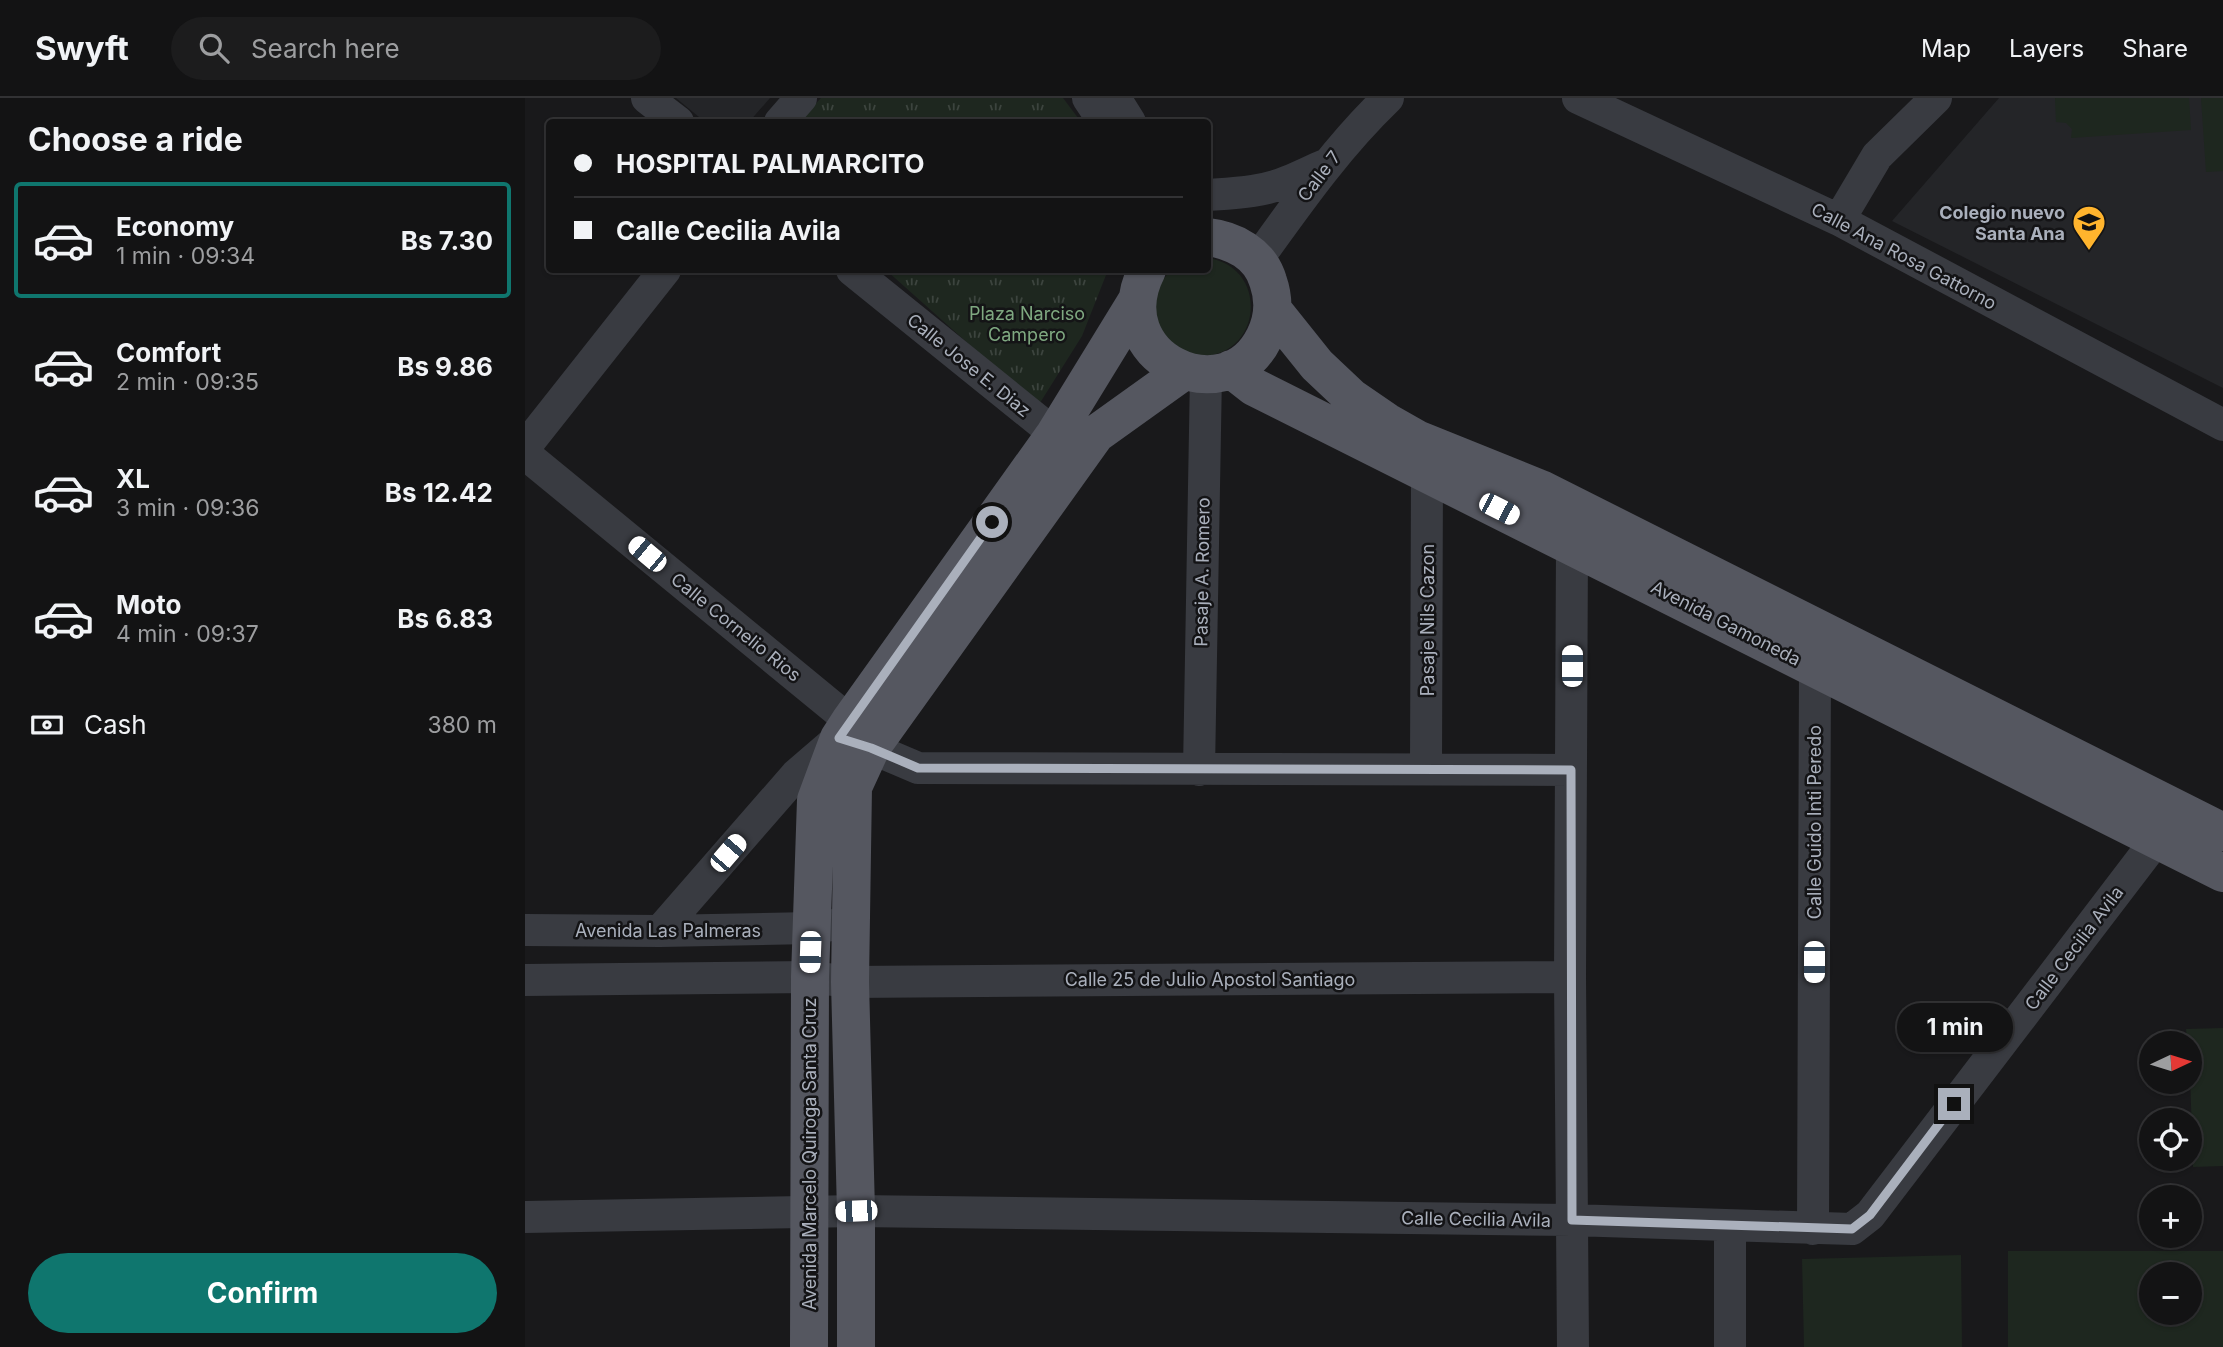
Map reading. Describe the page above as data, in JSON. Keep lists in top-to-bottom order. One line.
{"streets":{"main road":["Avenida Gamoneda","Avenida Marcelo Quiroga Santa Cruz"],"street":["Calle 7","Calle Ana Rosa Gattorno","Calle Jose E. Diaz","Pasaje A. Romero","Pasaje Nils Cazon","Calle Cornelio Rios","Calle Guido Inti Peredo","Avenida Las Palmeras","Calle Cecilia Avila","Calle 25 de Julio Apostol Santiago"]},"crossings":[["Calle Jose E. Diaz","Avenida Marcelo Quiroga Santa Cruz"],["Pasaje A. Romero","Avenida Gamoneda"],["Pasaje A. Romero","Calle Cornelio Rios"],["Pasaje A. Romero","Avenida Marcelo Quiroga Santa Cruz"],["Pasaje Nils Cazon","Avenida Gamoneda"],["Pasaje Nils Cazon","Calle Cornelio Rios"],["Avenida Gamoneda","Calle Guido Inti Peredo"],["Avenida Gamoneda","Calle Cecilia Avila"],["Avenida Gamoneda","Avenida Marcelo Quiroga Santa Cruz"],["Calle Cornelio Rios","Avenida Marcelo Quiroga Santa Cruz"],["Calle Guido Inti Peredo","Calle Cecilia Avila"],["Avenida Las Palmeras","Avenida Marcelo Quiroga Santa Cruz"],["Calle Cecilia Avila","Avenida Marcelo Quiroga Santa Cruz"],["Calle 25 de Julio Apostol Santiago","Avenida Marcelo Quiroga Santa Cruz"]],"parks":["Plaza Narciso Campero"],"places":{"school or university":["Colegio nuevo Santa Ana"]},"north":"right","page":{"header":"Swyft","search":"Search here","nav":["Map","Layers","Share"],"heading":"Choose a ride","banner":["HOSPITAL PALMARCITO","Calle Cecilia Avila"],"list":[{"name":"Economy","note":"1 min · 09:34","value":"Bs 7.30"},{"name":"Comfort","note":"2 min · 09:35","value":"Bs 9.86"},{"name":"XL","note":"3 min · 09:36","value":"Bs 12.42"},{"name":"Moto","note":"4 min · 09:37","value":"Bs 6.83"}],"pay":["Cash","380 m"],"bubble":"1 min","map_buttons":["+","−"],"buttons":"Confirm"}}
